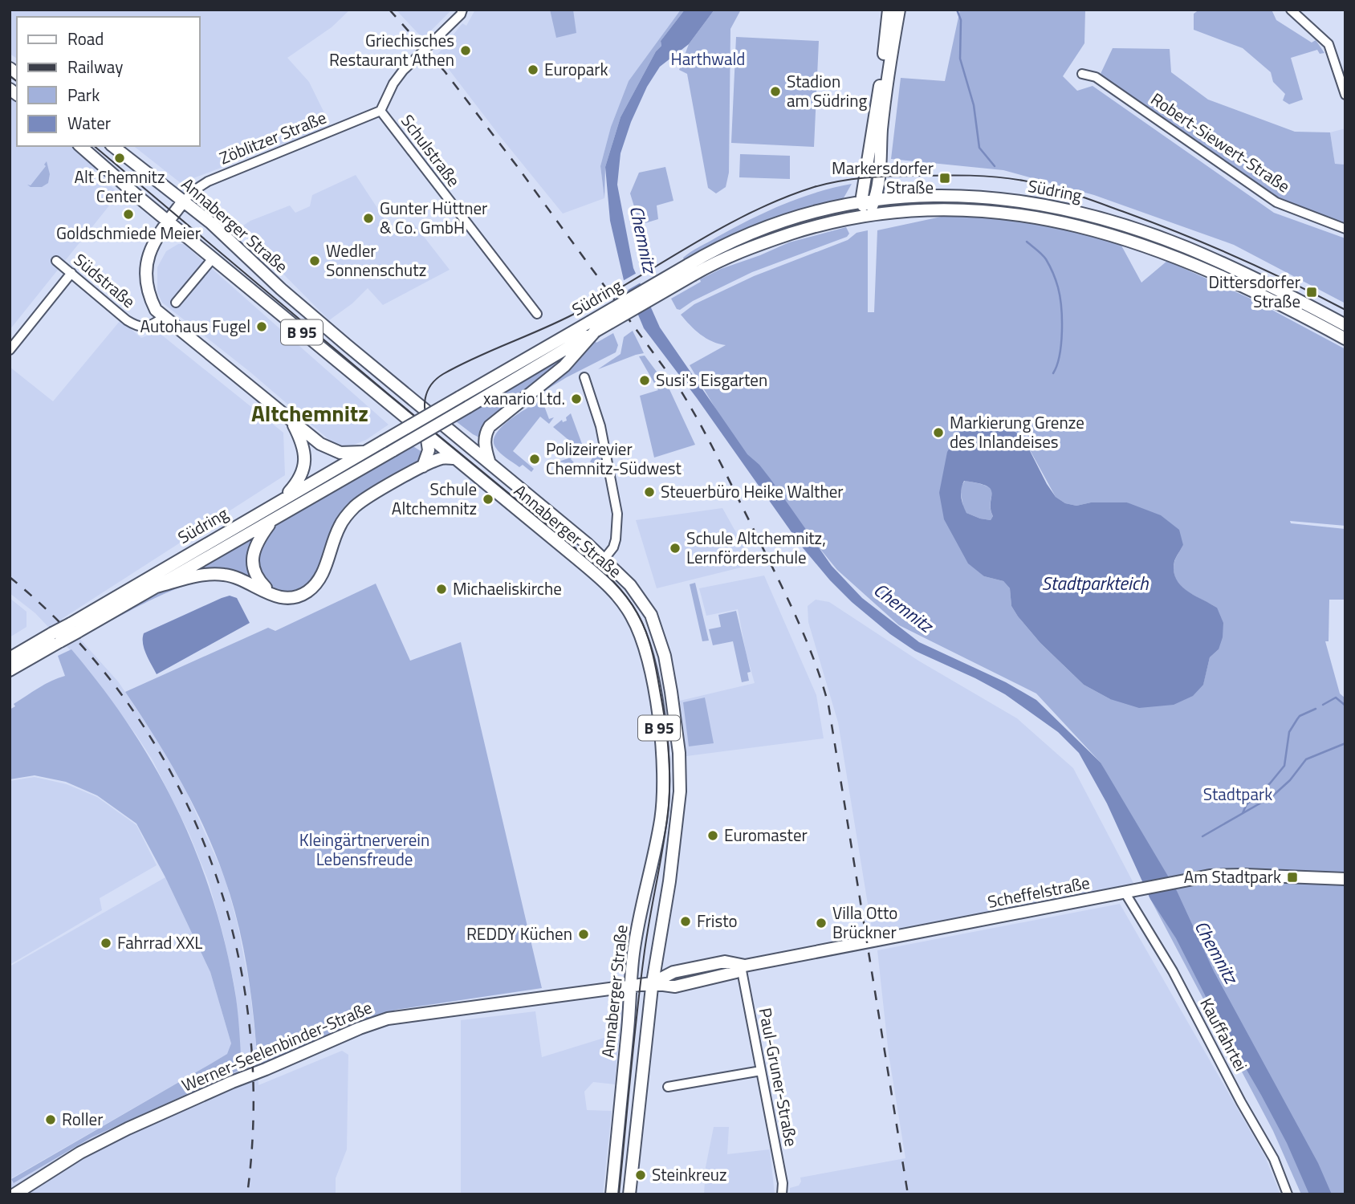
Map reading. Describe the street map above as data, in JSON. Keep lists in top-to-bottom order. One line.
{"streets":{"main road":["Südring","Annaberger Straße","B 95","Scheffelstraße","Werner-Seelenbinder-Straße"],"street":["Zöblitzer Straße","Robert-Siewert-Straße","Schulstraße","Südstraße","Kauffahrtei","Paul-Gruner-Straße"]},"crossings":[["Zöblitzer Straße","Schulstraße"],["Zöblitzer Straße","Annaberger Straße"],["Annaberger Straße","Scheffelstraße"],["Annaberger Straße","Werner-Seelenbinder-Straße"],["Scheffelstraße","Kauffahrtei"],["Scheffelstraße","Werner-Seelenbinder-Straße"],["Scheffelstraße","Paul-Gruner-Straße"]],"districts":["Altchemnitz"],"water":["Chemnitz","Stadtparkteich"],"parks":["Harthwald","Stadtpark","Kleingärtnerverein Lebensfreude"],"places":{"other":["Griechisches Restaurant Athen","Europark","Stadion am Südring","Alt Chemnitz Center","Goldschmiede Meier","Gunter Hüttner & Co. GmbH","Wedler Sonnenschutz","Autohaus Fugel","Susi's Eisgarten","xanario Ltd.","Markierung Grenze des Inlandeises","Polizeirevier Chemnitz-Südwest","Steuerbüro Heike Walther","Schule Altchemnitz","Schule Altchemnitz, Lernförderschule","Michaeliskirche","Euromaster","Fristo","Villa Otto Brückner","REDDY Küchen","Fahrrad XXL","Roller","Steinkreuz"],"transit":["Markersdorfer Straße","Dittersdorfer Straße","Am Stadtpark"]},"legend":["Road","Railway","Park","Water"]}
